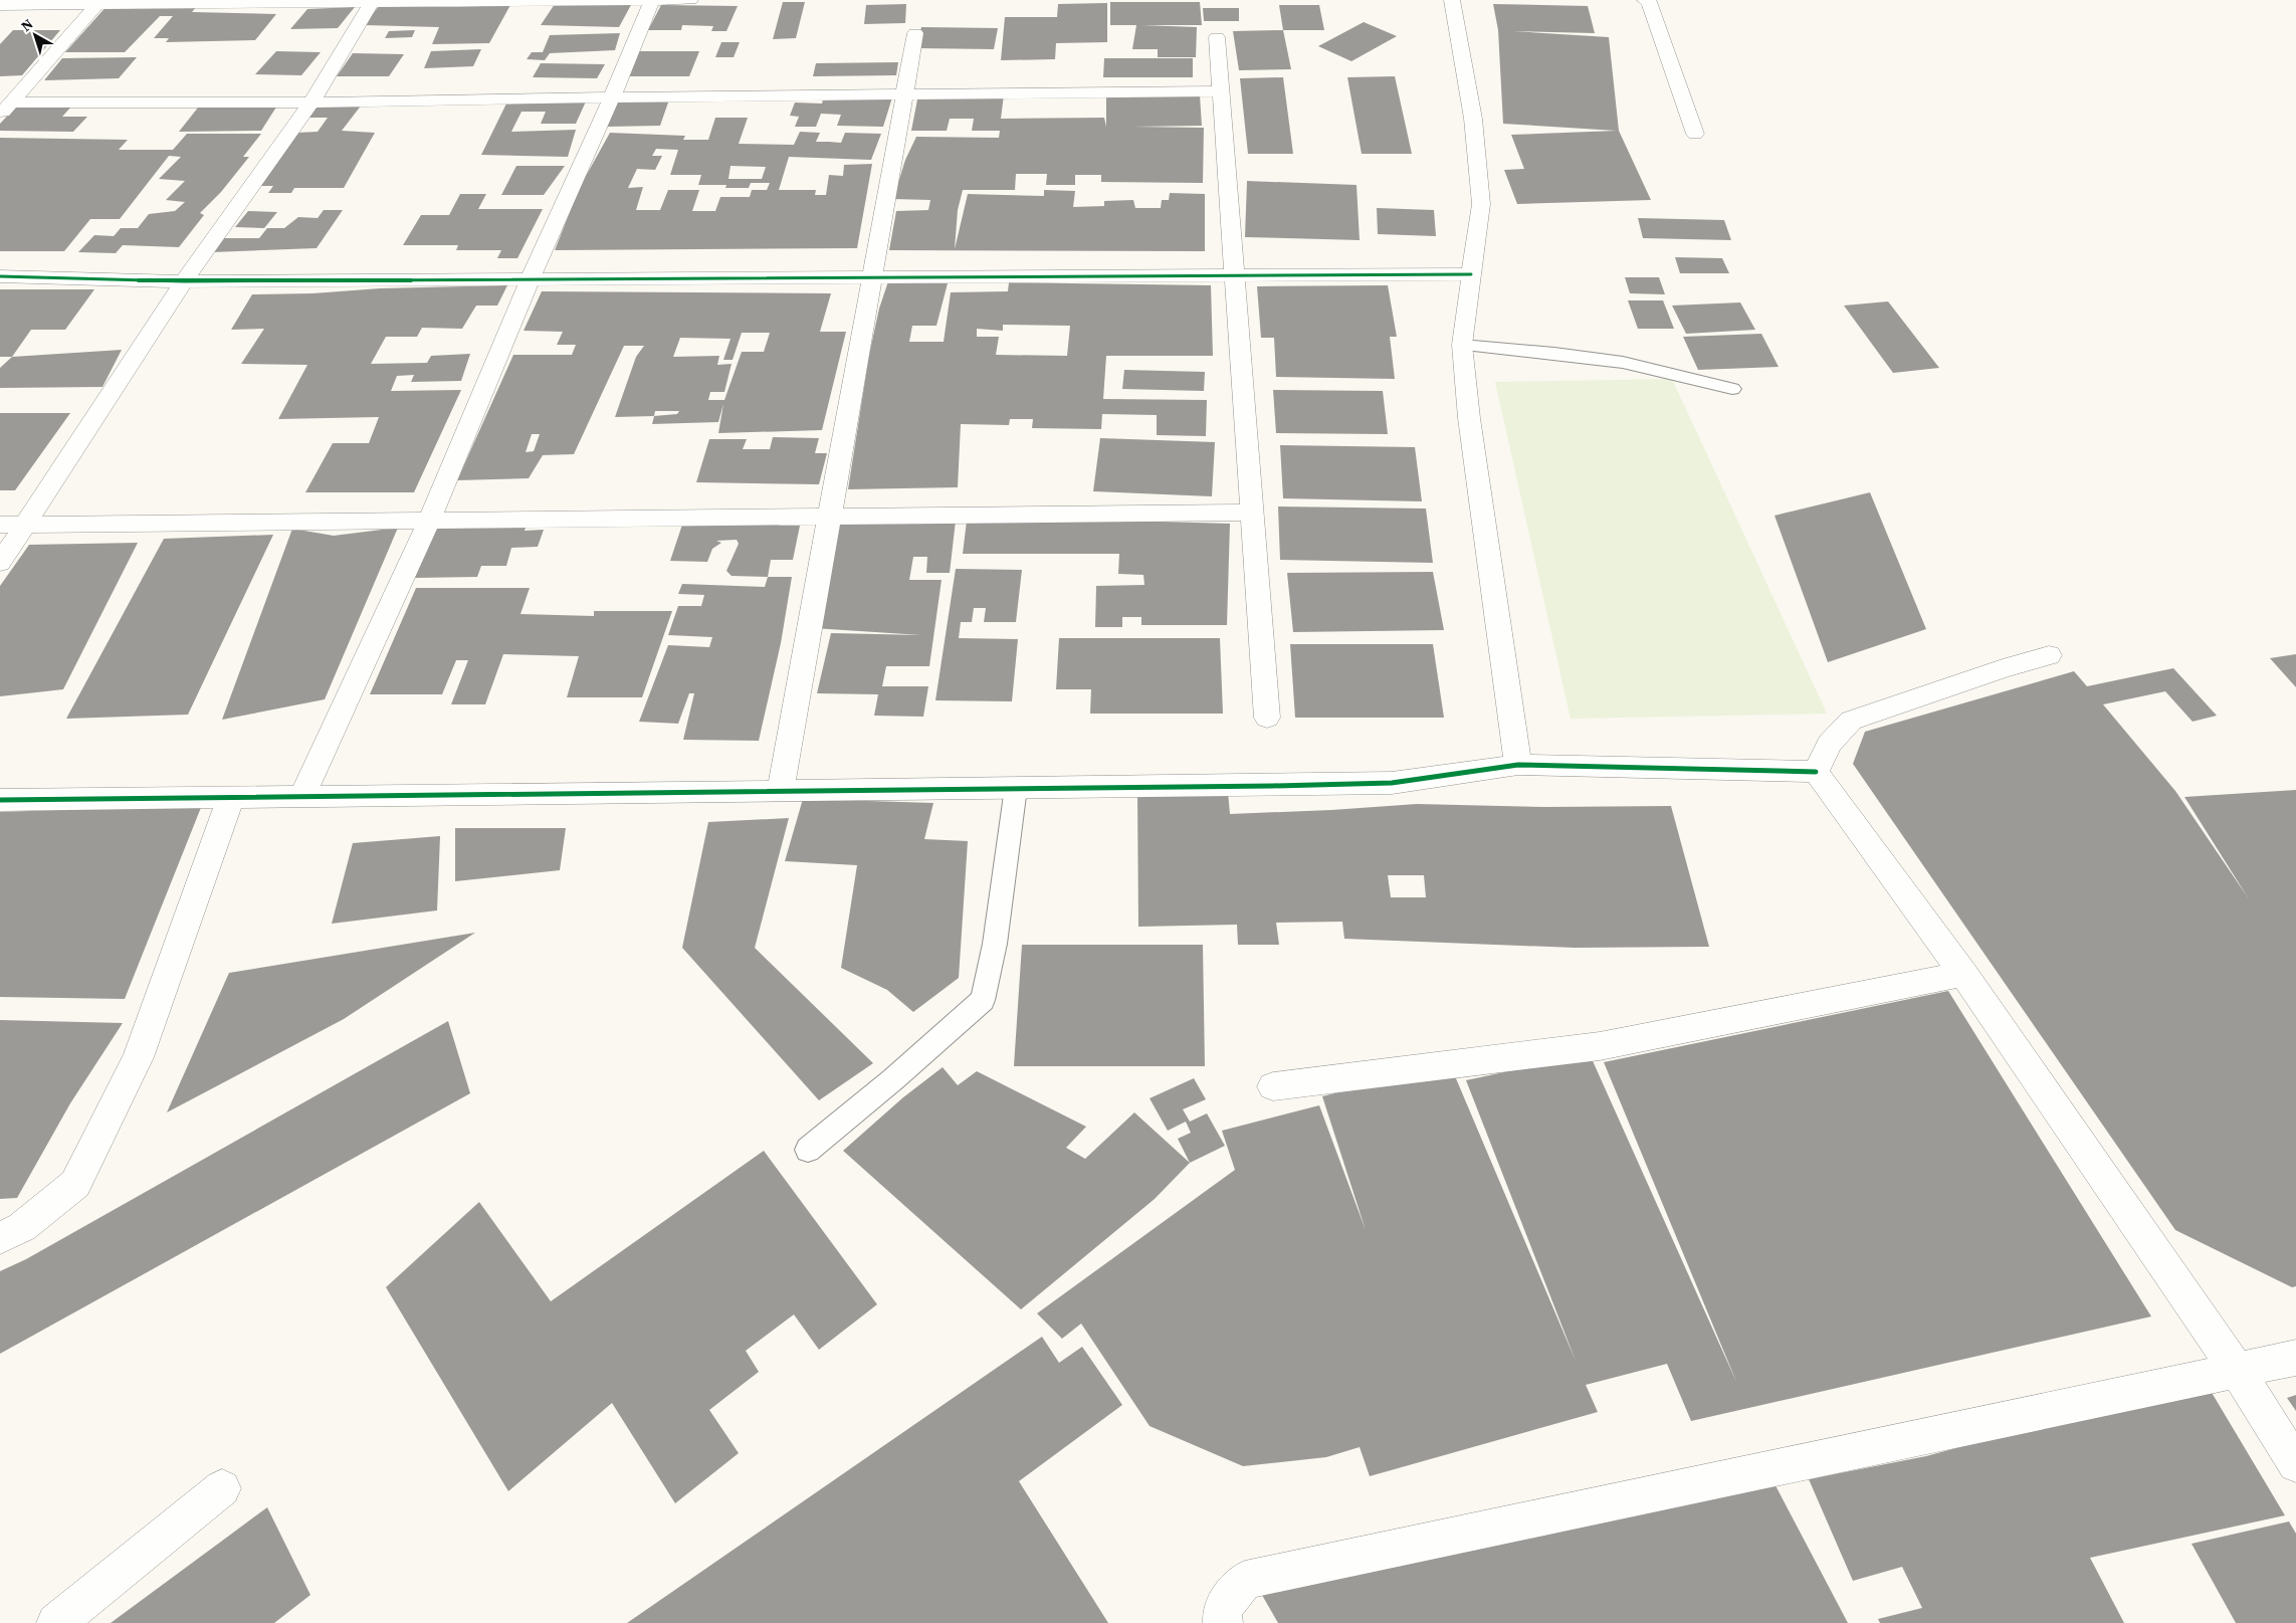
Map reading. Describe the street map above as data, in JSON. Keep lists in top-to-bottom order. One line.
{"north":"top left"}
